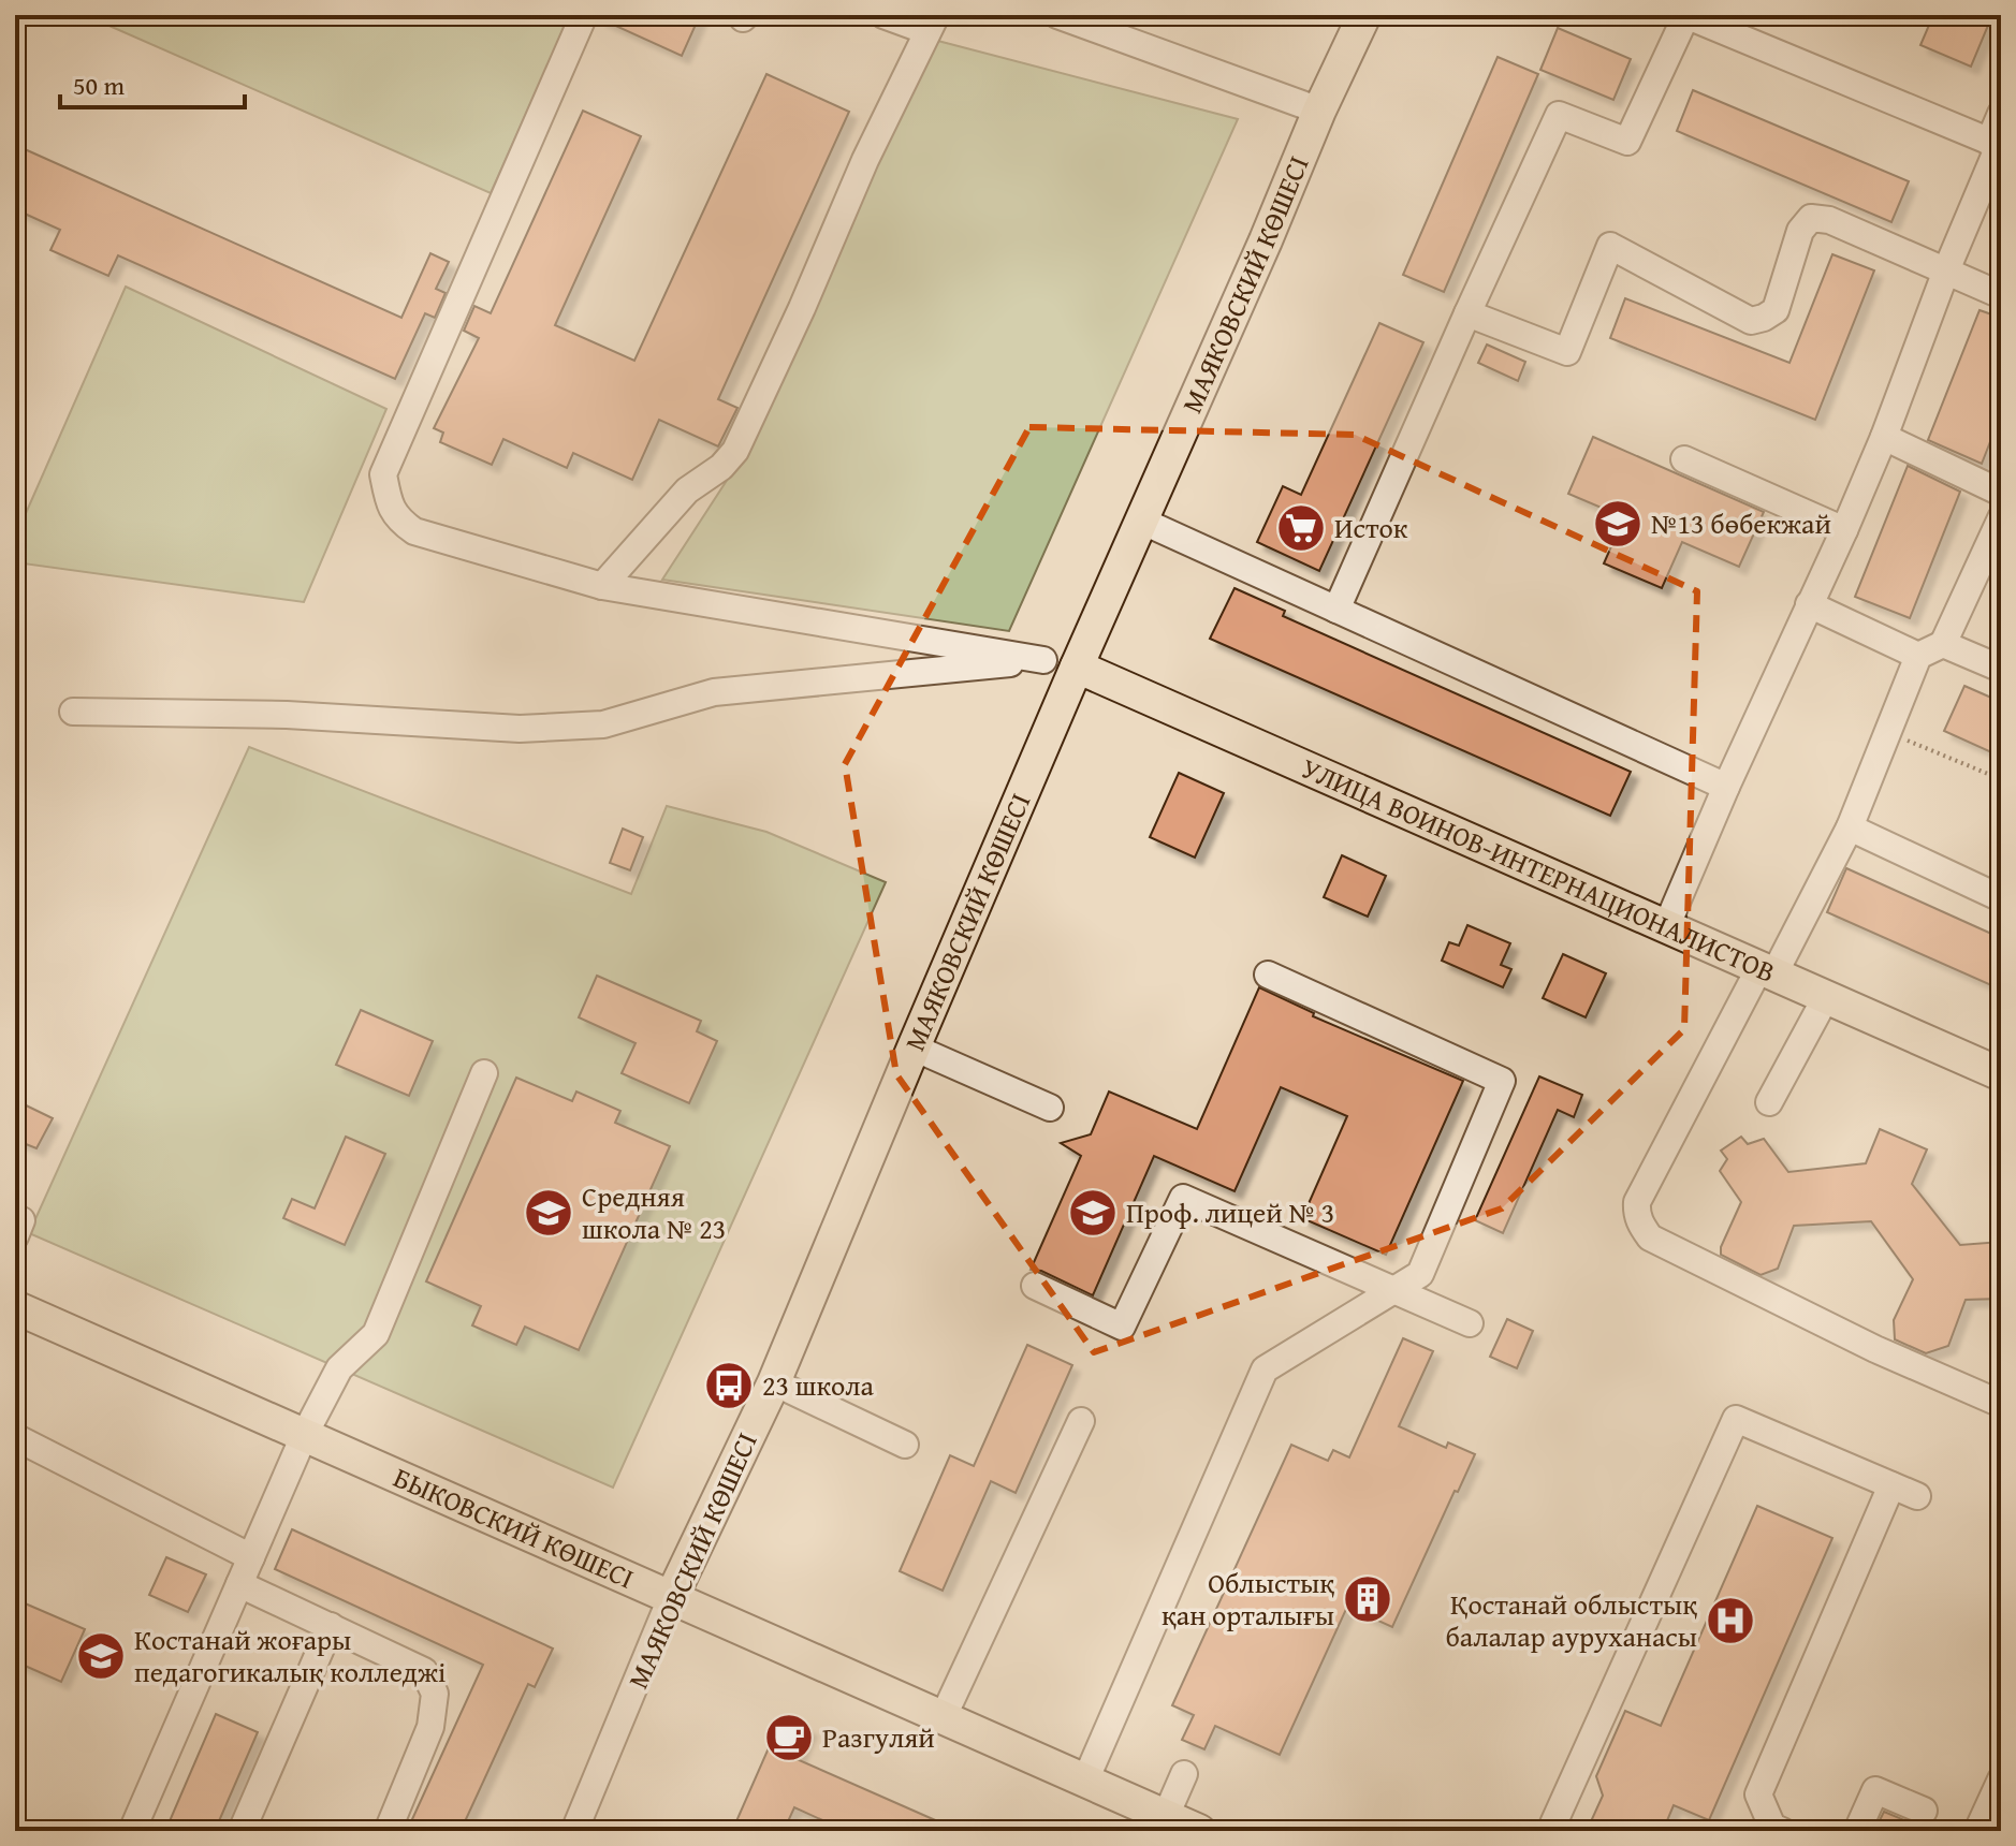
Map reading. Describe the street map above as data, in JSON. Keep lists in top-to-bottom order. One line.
{"streets":{"main road":["МАЯКОВСКИЙ КӨШЕСІ","УЛИЦА ВОИНОВ-ИНТЕРНАЦИОНАЛИСТОВ","БЫКОВСКИЙ КӨШЕСІ"]},"crossings":[["МАЯКОВСКИЙ КӨШЕСІ","УЛИЦА ВОИНОВ-ИНТЕРНАЦИОНАЛИСТОВ"],["МАЯКОВСКИЙ КӨШЕСІ","БЫКОВСКИЙ КӨШЕСІ"]],"places":{"school or university":["№13 бөбекжай","Средняя школа № 23","Проф. лицей № 3","Костанай жоғары педагогикалық колледжі"],"supermarket":["Исток"],"bus stop":["23 школа"],"building":["Облыстық қан орталығы"],"hospital":["Қостанай облыстық балалар ауруханасы"],"cafe":["Разгуляй"]},"scale_bar":"50 m"}
